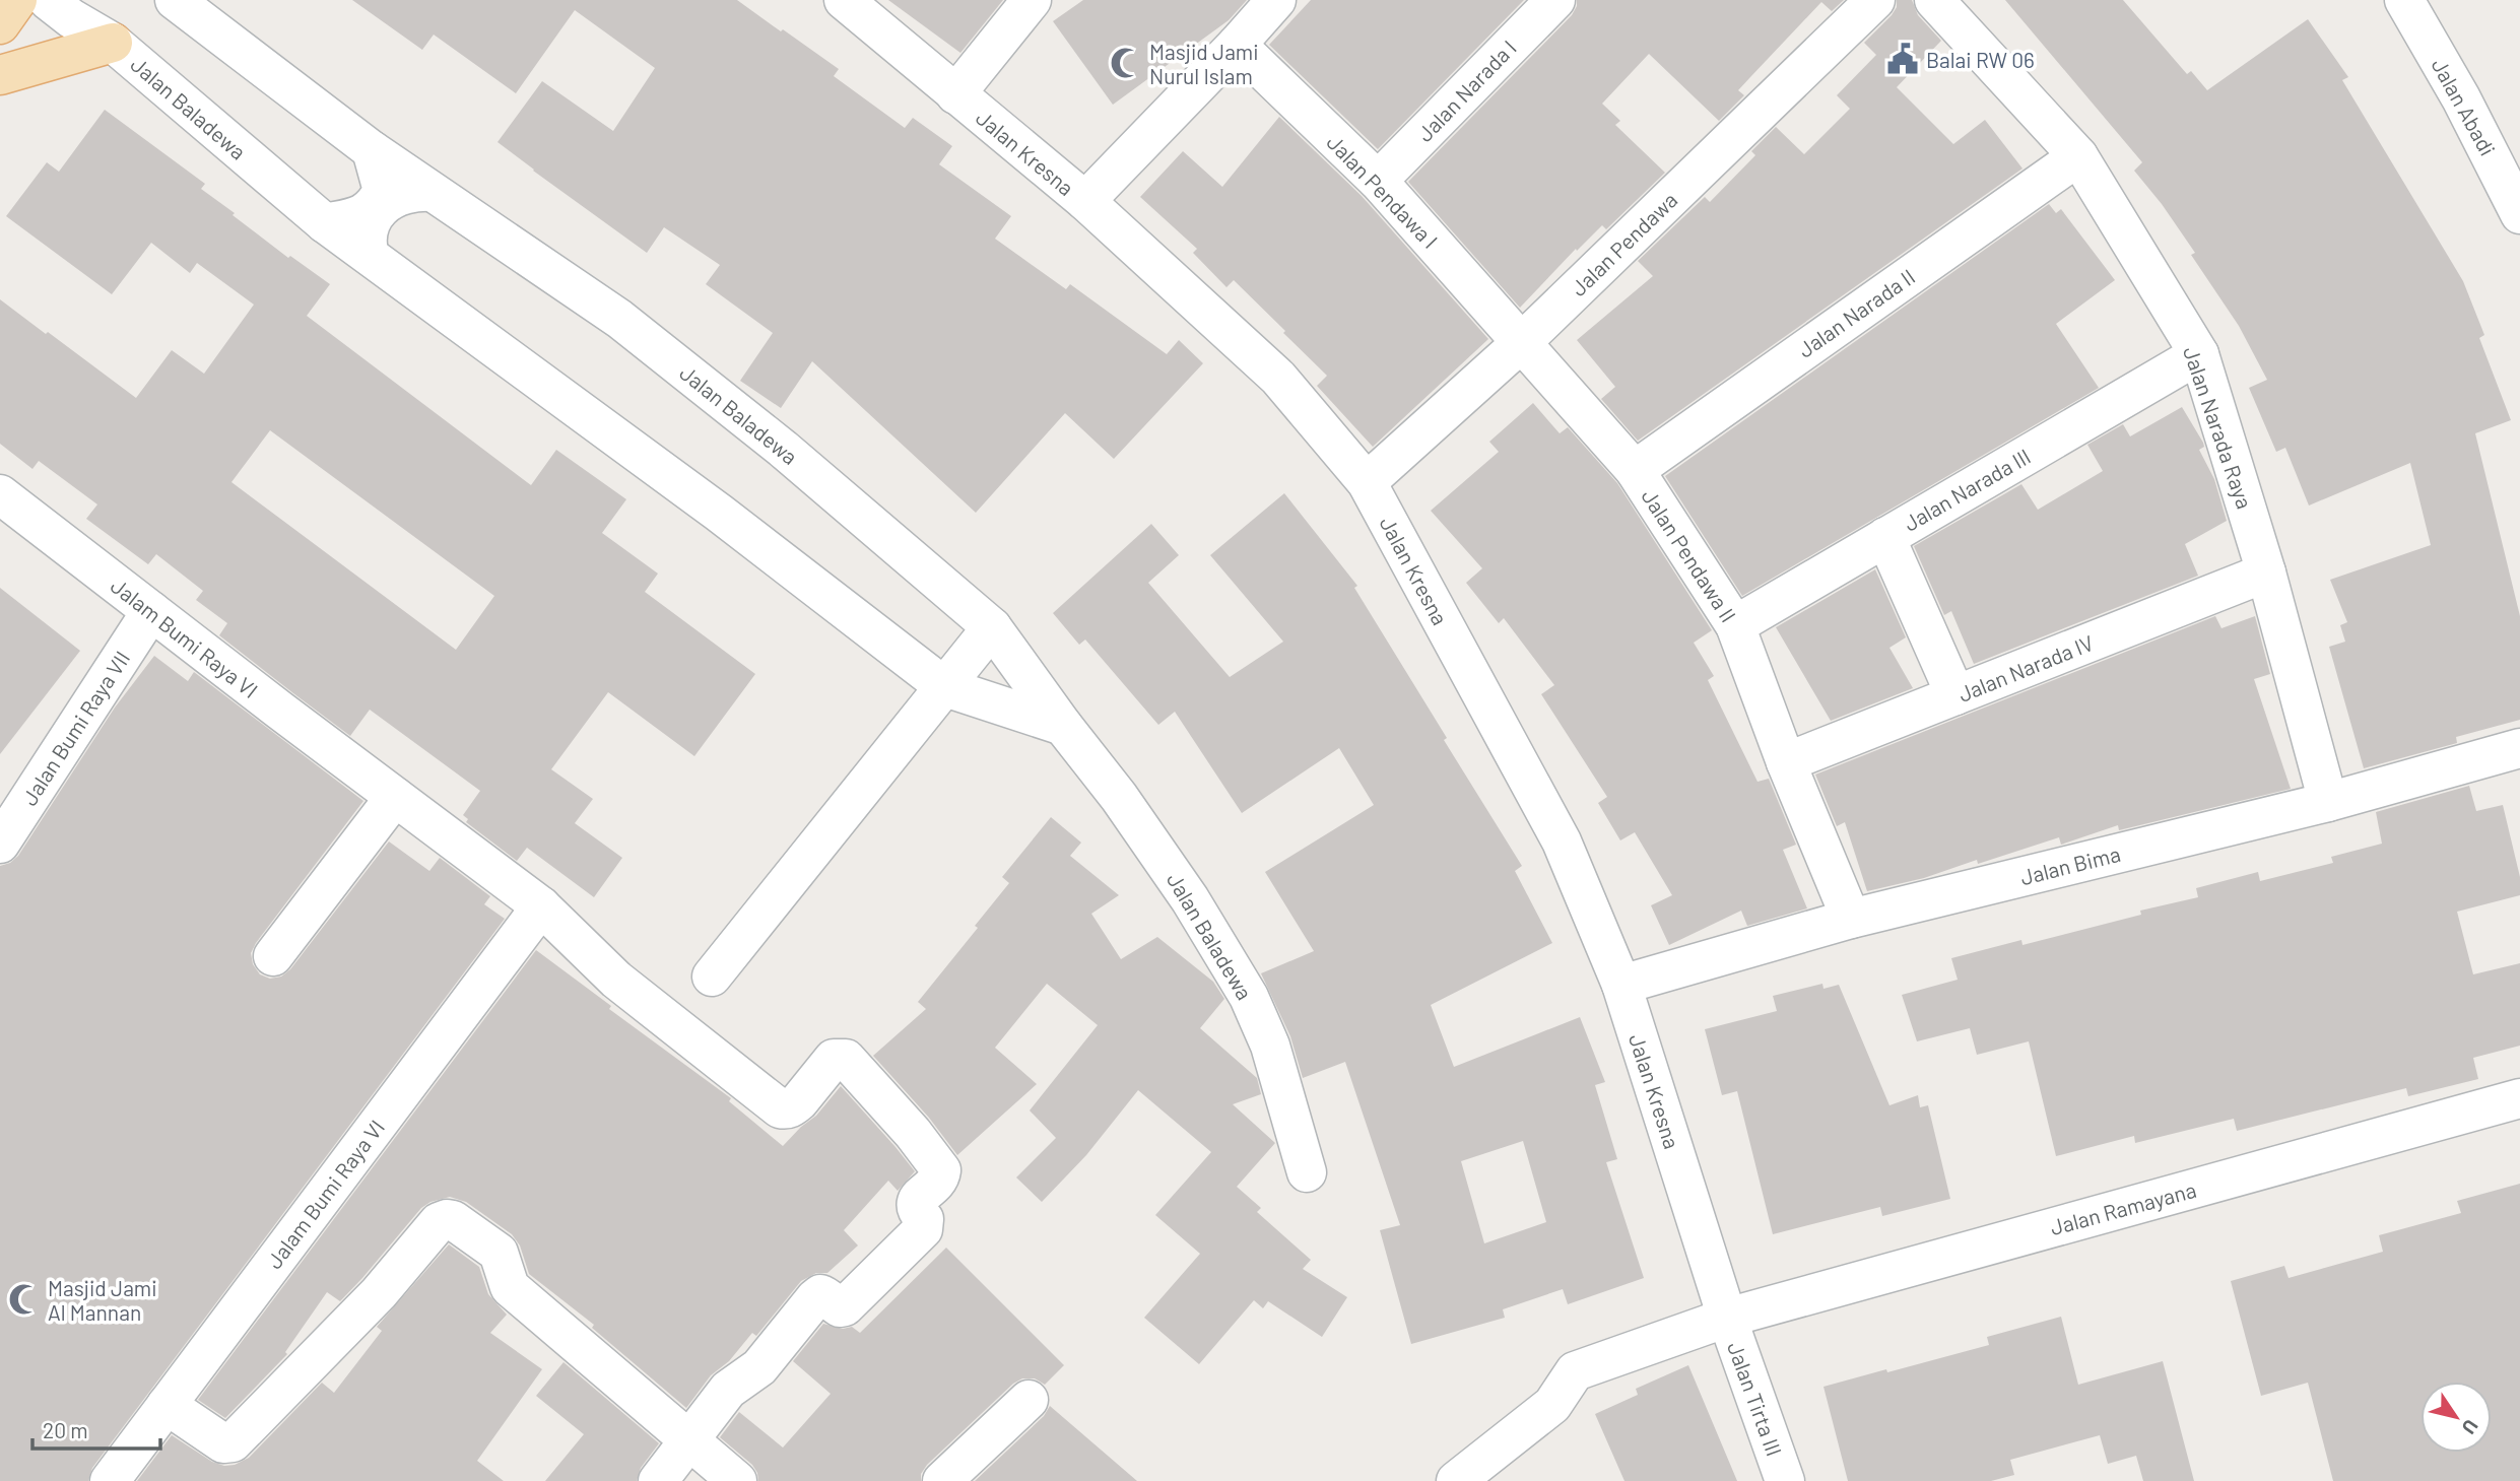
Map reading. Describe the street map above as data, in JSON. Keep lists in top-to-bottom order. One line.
{"streets":{"street":["Jalan Narada I","Jalan Abadi","Jalan Baladewa","Jalan Kresna","Jalan Pendawa I","Jalan Pendawa","Jalan Narada II","Jalan Narada Raya","Jalan Narada III","Jalan Pendawa II","Jalam Bumi Raya VI","Jalan Narada IV","Jalan Bumi Raya VII","Jalan Bima","Jalan Ramayana","Jalan Tirta III"]},"crossings":[["Jalan Narada I","Jalan Pendawa I"],["Jalan Kresna","Jalan Pendawa"],["Jalan Kresna","Jalan Bima"],["Jalan Kresna","Jalan Ramayana"],["Jalan Kresna","Jalan Tirta III"],["Jalan Pendawa I","Jalan Pendawa"],["Jalan Pendawa I","Jalan Pendawa II"],["Jalan Pendawa","Jalan Pendawa II"],["Jalan Narada II","Jalan Narada Raya"],["Jalan Narada II","Jalan Pendawa II"],["Jalan Narada Raya","Jalan Narada III"],["Jalan Narada Raya","Jalan Narada IV"],["Jalan Narada Raya","Jalan Bima"],["Jalan Narada III","Jalan Pendawa II"],["Jalan Pendawa II","Jalan Narada IV"],["Jalan Pendawa II","Jalan Bima"],["Jalam Bumi Raya VI","Jalan Bumi Raya VII"],["Jalan Ramayana","Jalan Tirta III"]],"places":{"public building":["Balai RW 06"],"mosque":["Masjid Jami Nurul Islam","Masjid Jami Al Mannan"]},"scale_bar":"20 m","north":"bottom right"}
